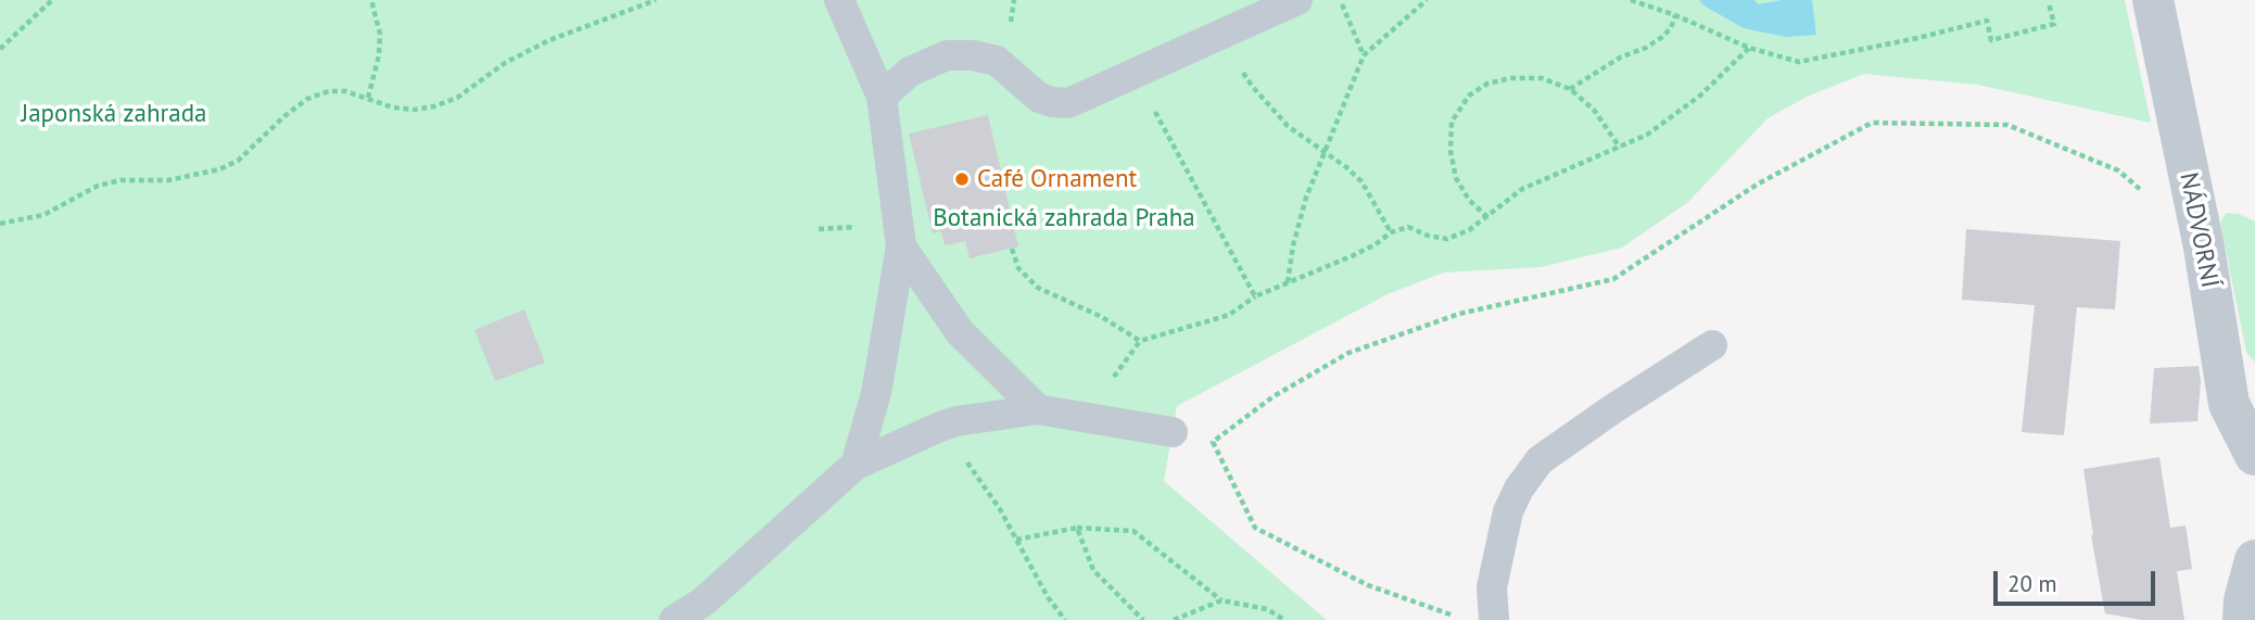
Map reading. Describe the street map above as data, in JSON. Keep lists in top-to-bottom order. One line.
{"streets":{"street":["NÁDVORNÍ"]},"parks":["Japonská zahrada","Botanická zahrada Praha"],"places":["Café Ornament"],"scale_bar":"20 m"}
